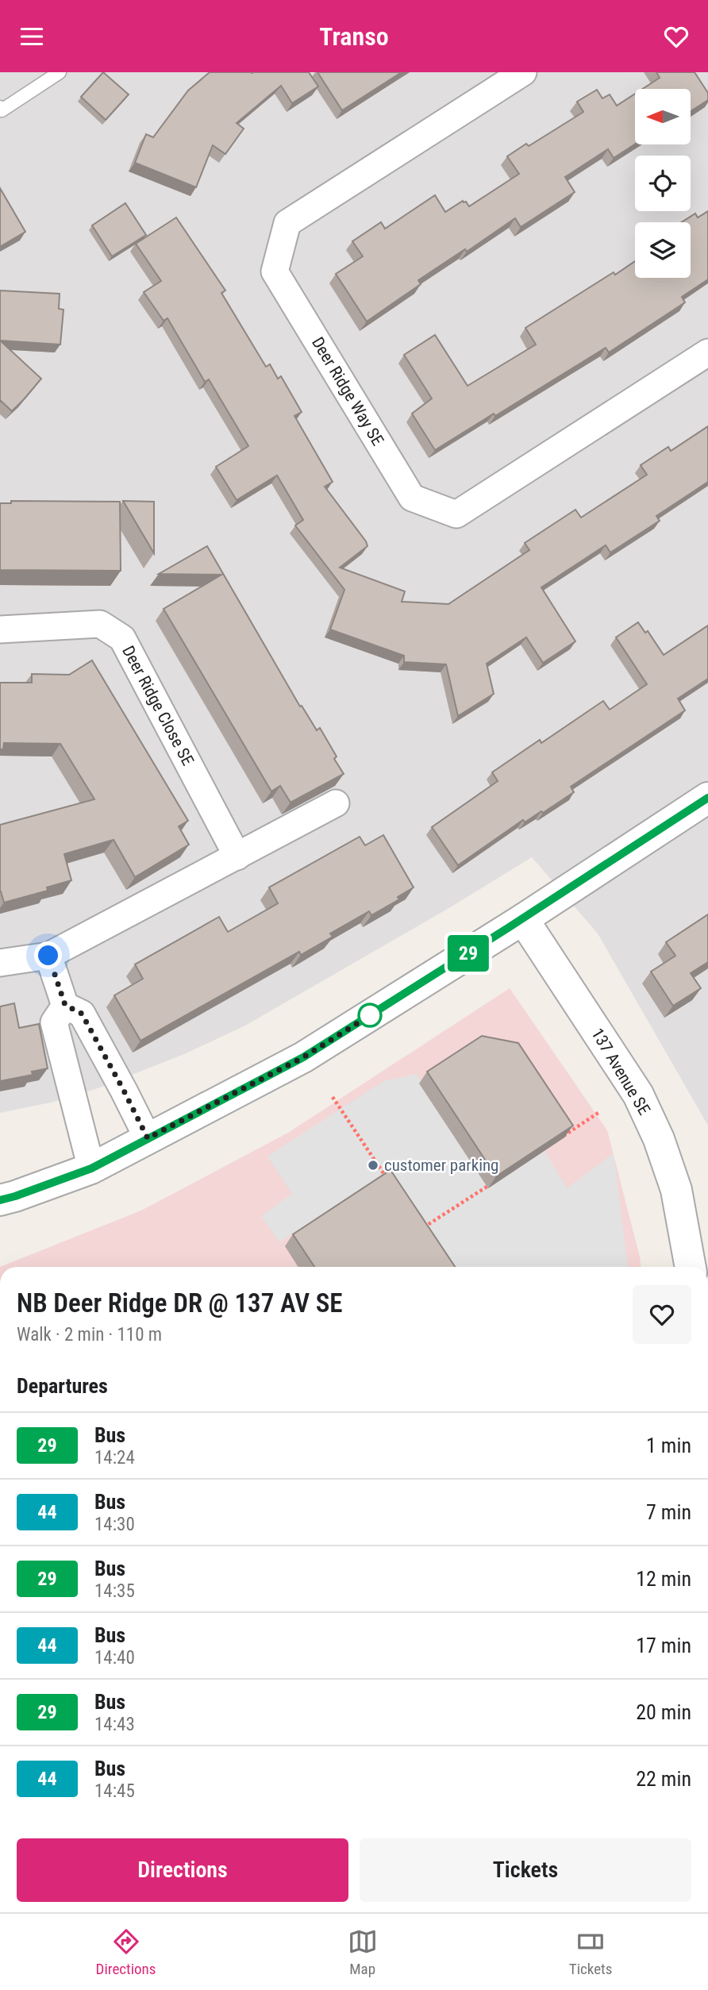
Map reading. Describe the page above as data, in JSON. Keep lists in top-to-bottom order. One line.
{"streets":{"street":["Deer Ridge Way SE","Deer Ridge Close SE","137 Avenue SE"]},"places":["customer parking"],"lines":["bus line 29"],"north":"left","page":{"header":"Transo","on_map":"29","heading":[["NB Deer Ridge DR @ 137 AV SE","Walk · 2 min · 110 m"],"Departures"],"list":[{"mark":"29","name":"Bus","note":"14:24","value":"1 min"},{"mark":"44","name":"Bus","note":"14:30","value":"7 min"},{"mark":"29","name":"Bus","note":"14:35","value":"12 min"},{"mark":"44","name":"Bus","note":"14:40","value":"17 min"},{"mark":"29","name":"Bus","note":"14:43","value":"20 min"},{"mark":"44","name":"Bus","note":"14:45","value":"22 min"}],"buttons":["Directions","Tickets"],"tabs":["Directions","Map","Tickets"]}}
